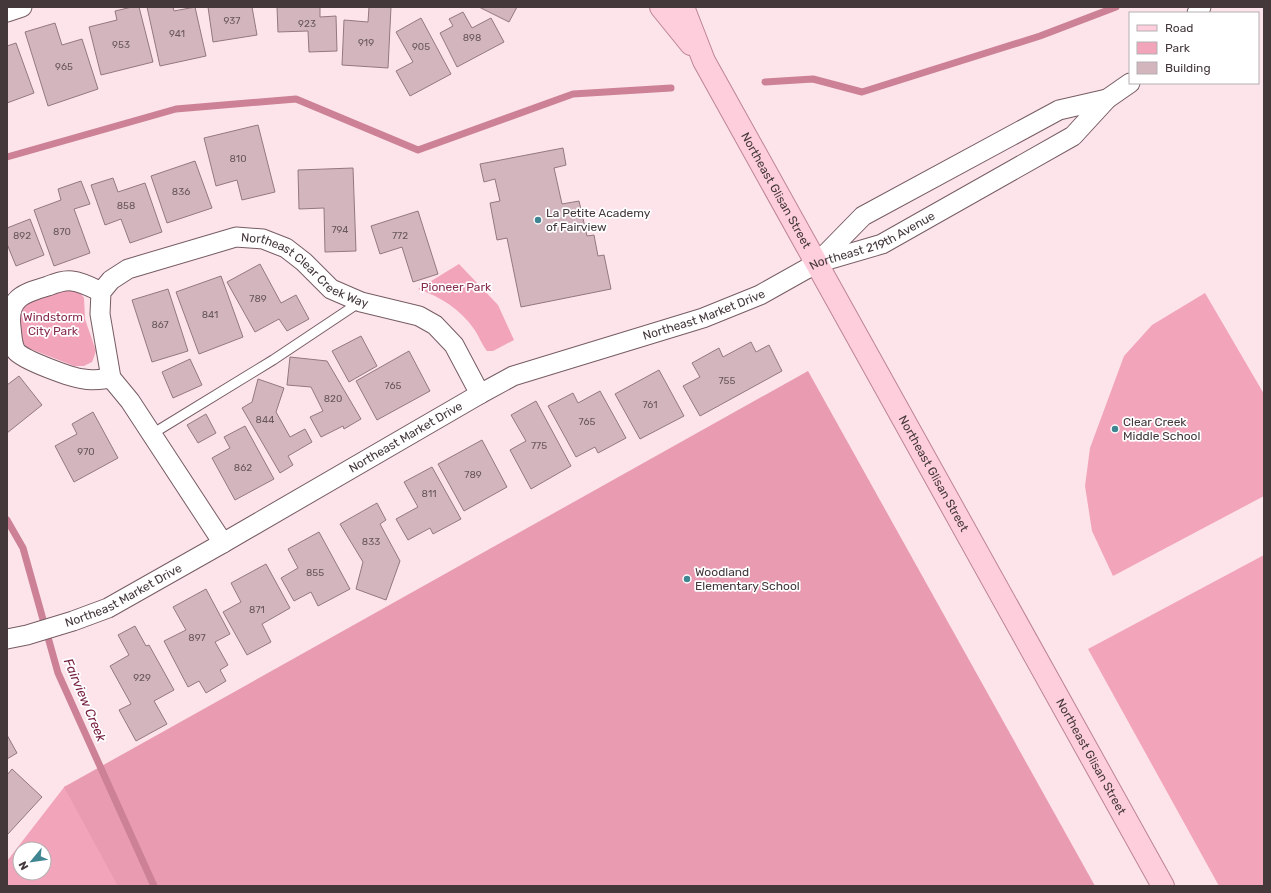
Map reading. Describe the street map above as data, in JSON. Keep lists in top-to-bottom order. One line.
{"streets":{"main road":["Northeast Glisan Street"],"street":["Northeast 219th Avenue","Northeast Clear Creek Way","Northeast Market Drive"]},"crossings":[["Northeast Glisan Street","Northeast 219th Avenue"],["Northeast Glisan Street","Northeast Market Drive"],["Northeast 219th Avenue","Northeast Market Drive"],["Northeast Clear Creek Way","Northeast Market Drive"]],"water":["Fairview Creek"],"parks":["Pioneer Park","Windstorm City Park"],"places":["La Petite Academy of Fairview","Clear Creek Middle School","Woodland Elementary School"],"house_numbers":["937","923","941","898","919","953","905","965","810","836","858","794","870","892","772","789","841","867","755","765","820","761","844","765","775","970","862","789","811","833","855","871","897","929"],"legend":["Road","Park","Building"],"north":"bottom left"}
